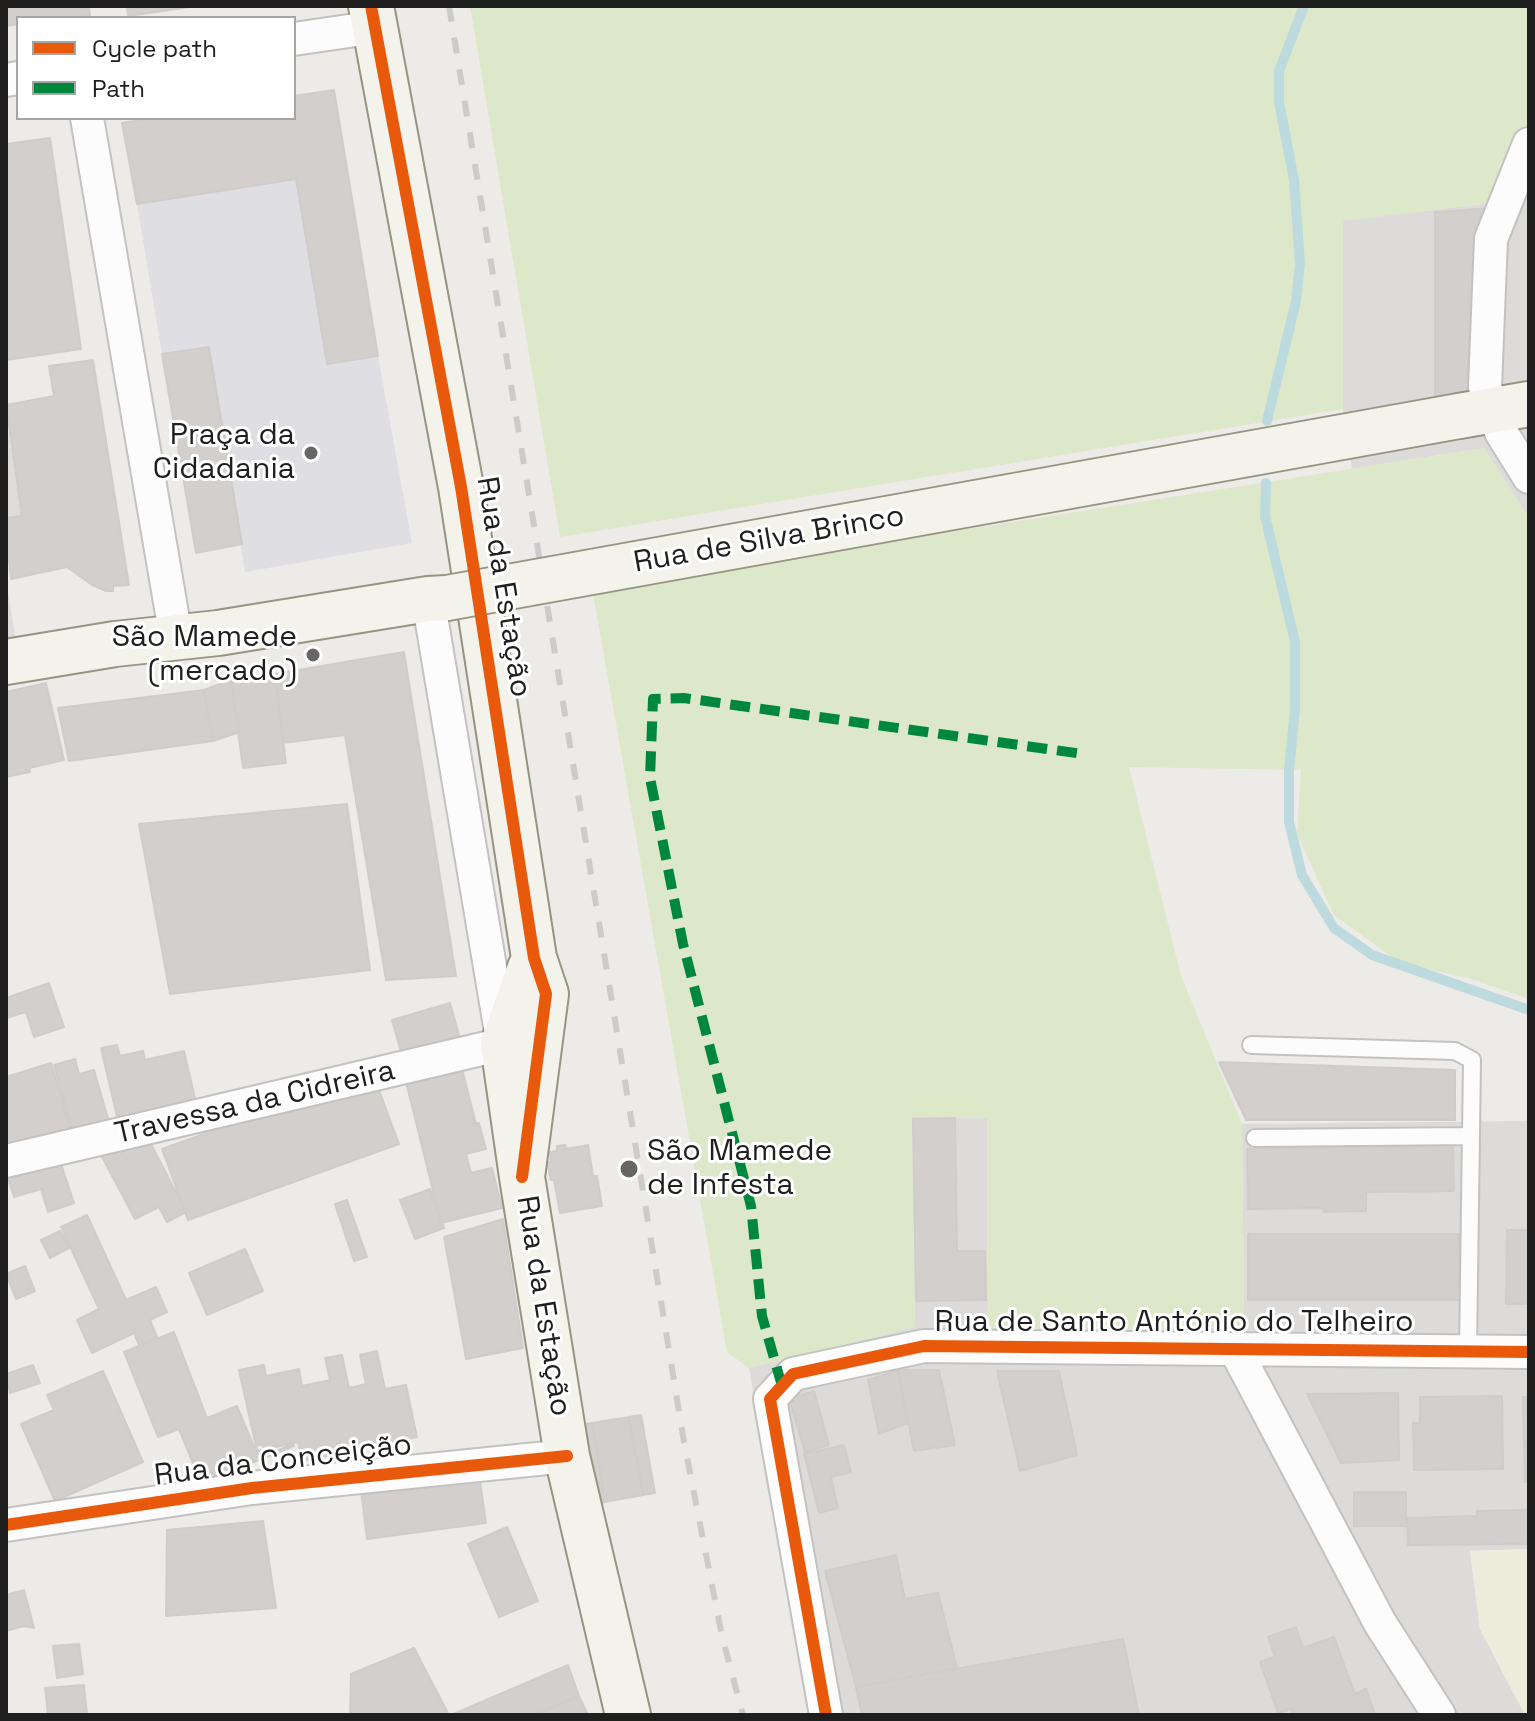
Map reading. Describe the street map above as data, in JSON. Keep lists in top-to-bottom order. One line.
{"streets":{"street":["Rua de Silva Brinco","Rua da Estação","Travessa da Cidreira","Rua de Santo António do Telheiro","Rua da Conceição"]},"crossings":[["Rua de Silva Brinco","Rua da Estação"],["Rua da Estação","Travessa da Cidreira"],["Rua da Estação","Rua da Conceição"]],"places":["Praça da Cidadania","São Mamede (mercado)","São Mamede de Infesta"],"legend":["Cycle path","Path"]}
